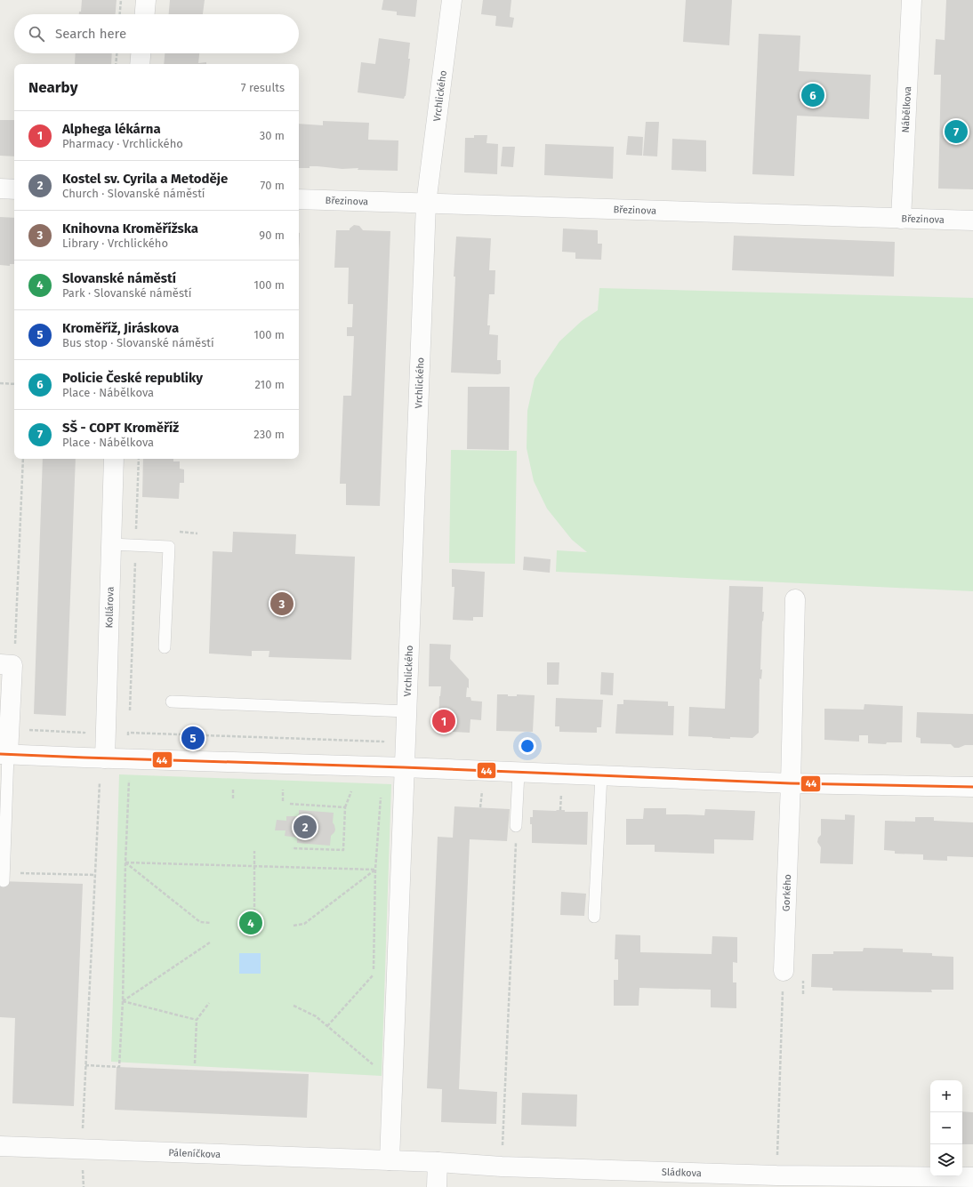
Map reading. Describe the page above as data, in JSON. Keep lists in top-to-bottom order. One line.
{"streets":{"street":["Vrchlického","Nábělkova","Březinova","Kollárova","Gorkého","Páleníčkova","Sládkova"]},"crossings":[["Vrchlického","Březinova"],["Vrchlického","Páleníčkova"],["Vrchlického","Sládkova"],["Nábělkova","Březinova"],["Páleníčkova","Sládkova"]],"lines":["transit line 44"],"page":{"search":"Search here","heading":["Nearby","7 results"],"pins":["6","7","3","1","5","2","4"],"list":[{"mark":"1","name":"Alphega lékárna","note":"Pharmacy · Vrchlického","value":"30 m"},{"mark":"2","name":"Kostel sv. Cyrila a Metoděje","note":"Church · Slovanské náměstí","value":"70 m"},{"mark":"3","name":"Knihovna Kroměřížska","note":"Library · Vrchlického","value":"90 m"},{"mark":"4","name":"Slovanské náměstí","note":"Park · Slovanské náměstí","value":"100 m"},{"mark":"5","name":"Kroměříž, Jiráskova","note":"Bus stop · Slovanské náměstí","value":"100 m"},{"mark":"6","name":"Policie České republiky","note":"Place · Nábělkova","value":"210 m"},{"mark":"7","name":"SŠ - COPT Kroměříž","note":"Place · Nábělkova","value":"230 m"}],"map_buttons":["+","−"]}}
